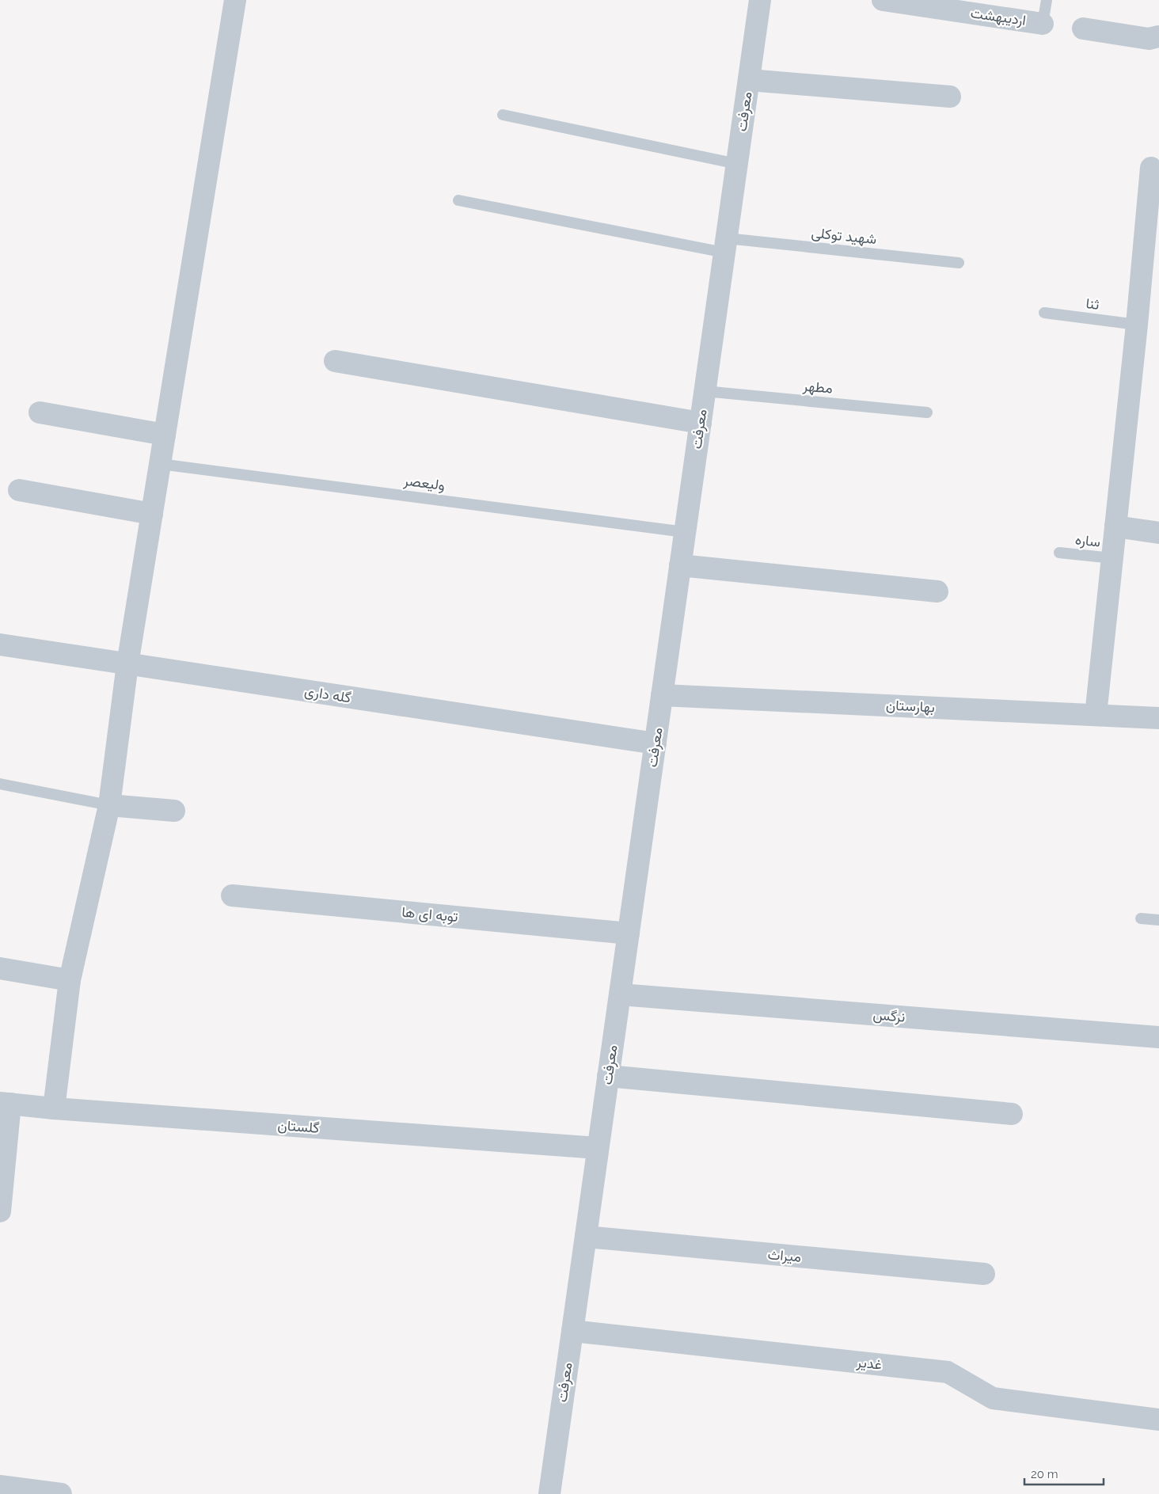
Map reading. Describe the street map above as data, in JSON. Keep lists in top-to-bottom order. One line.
{"streets":{"street":["اردیبهشت","معرفت","گله داری","بهارستان","توبه ای ها","نرگس","گلستان","میراث","غدیر"],"lane":["شهید توکلی","ثنا","مطهر","ولیعصر","ساره"]},"crossings":[["معرفت","شهید توکلی"],["معرفت","مطهر"],["معرفت","ولیعصر"],["معرفت","گله داری"],["معرفت","بهارستان"],["معرفت","توبه ای ها"],["معرفت","نرگس"],["معرفت","گلستان"],["معرفت","میراث"],["معرفت","غدیر"]],"scale_bar":"20 m"}
